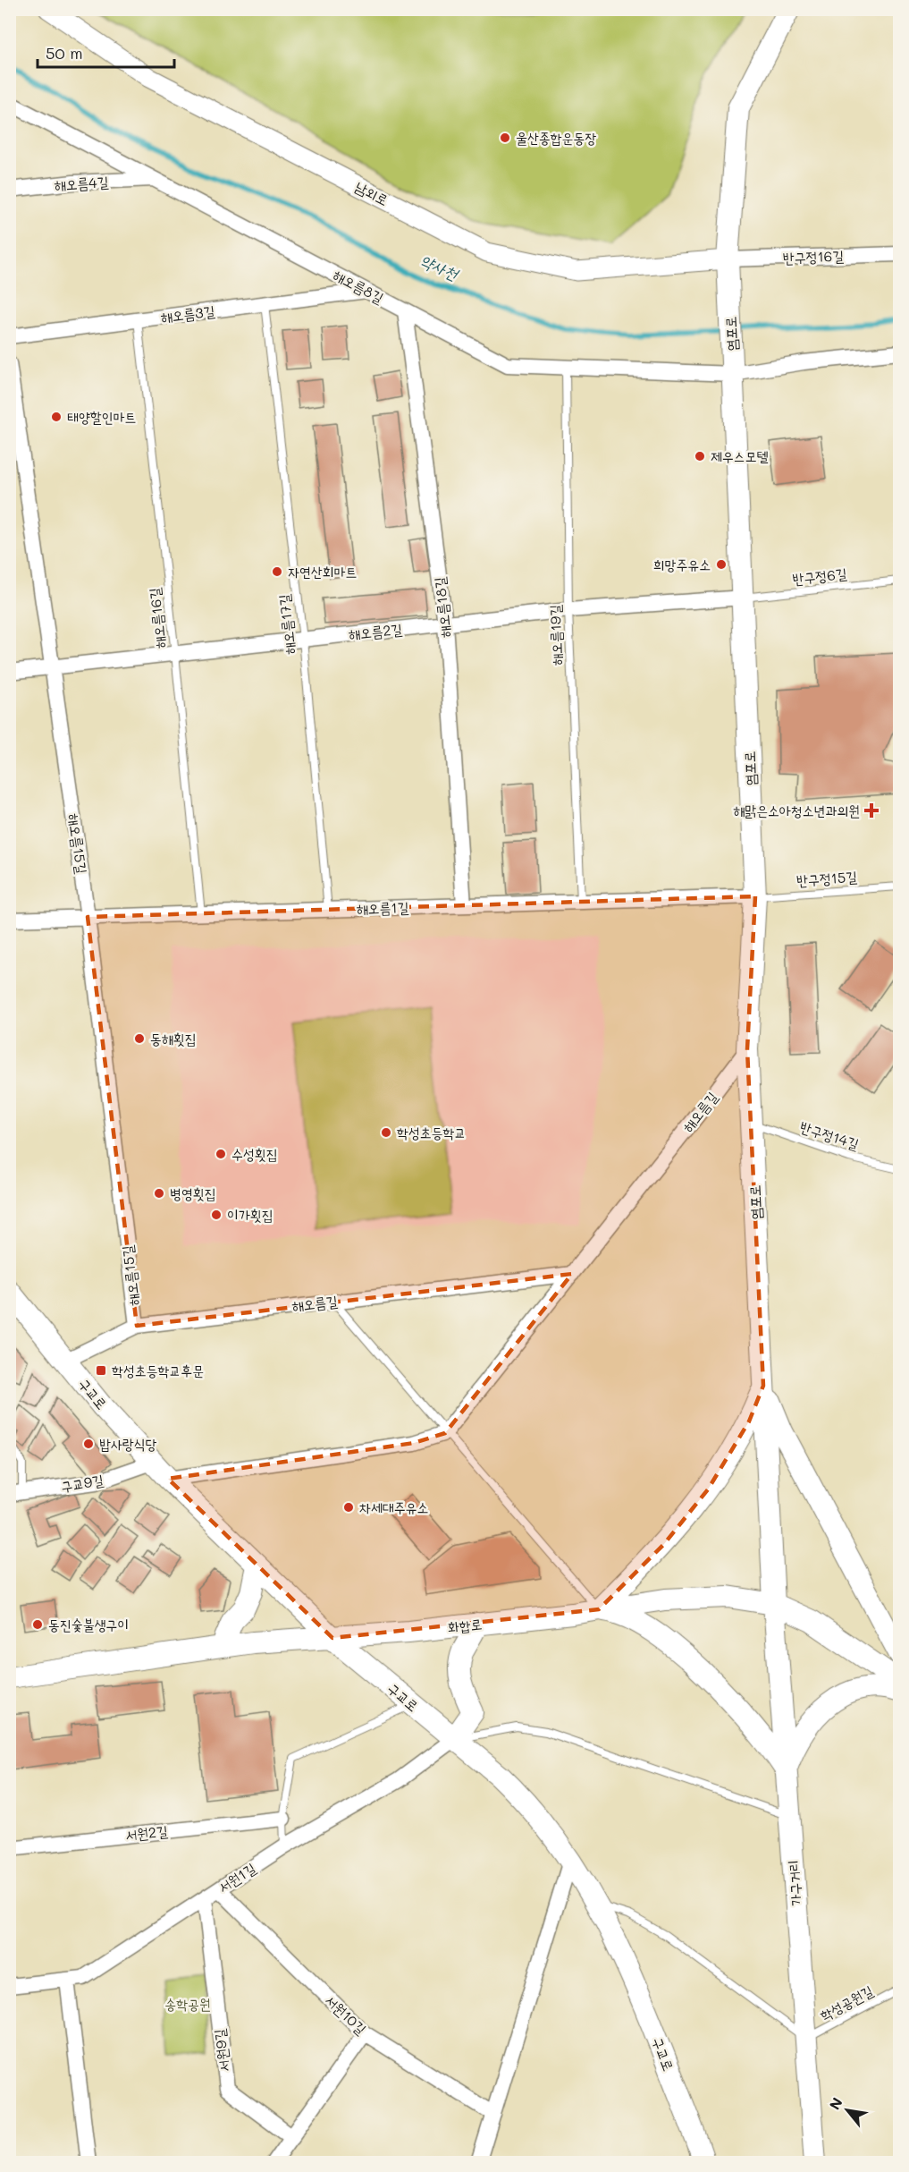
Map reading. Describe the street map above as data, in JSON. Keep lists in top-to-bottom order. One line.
{"streets":{"main road":["염포로","구교로","화합로","가구거리"],"street":["해오름4길","남외로","반구정16길","해오름8길","해오름3길","해오름18길","해오름2길","해오름15길","해오름1길","해오름길","구교9길","서원2길","서원1길","서원10길","서원9길"],"lane":["반구정6길","해오름16길","해오름17길","해오름19길","반구정15길","반구정14길","학성공원길"]},"crossings":[["해오름4길","해오름8길"],["남외로","반구정16길"],["남외로","염포로"],["반구정16길","염포로"],["해오름8길","해오름3길"],["해오름8길","염포로"],["해오름8길","해오름18길"],["해오름8길","해오름19길"],["해오름3길","해오름16길"],["해오름3길","해오름17길"],["염포로","반구정6길"],["염포로","해오름2길"],["염포로","반구정15길"],["염포로","해오름1길"],["염포로","해오름길"],["염포로","반구정14길"],["염포로","화합로"],["염포로","가구거리"],["반구정6길","해오름2길"],["해오름18길","해오름2길"],["해오름18길","해오름1길"],["해오름16길","해오름2길"],["해오름16길","해오름1길"],["해오름17길","해오름2길"],["해오름17길","해오름1길"],["해오름2길","해오름19길"],["해오름2길","해오름15길"],["해오름19길","해오름1길"],["해오름15길","해오름1길"],["해오름15길","해오름길"],["반구정15길","해오름1길"],["해오름길","구교로"],["구교로","구교9길"],["구교로","화합로"],["구교로","서원1길"],["화합로","가구거리"],["서원1길","서원10길"],["서원1길","서원9길"],["가구거리","학성공원길"]],"water":["약사천"],"parks":["송학공원"],"places":{"other":["울산종합운동장","태양할인마트","제우스모텔","희망주유소","자연산회마트","동해횟집","학성초등학교","수성횟집","병영횟집","이가횟집","밥사랑식당","차세대주유소","동진숯불생구이"],"health":["해맑은소아청소년과의원"],"transit":["학성초등학교후문"]},"scale_bar":"50 m","north":"top left"}
